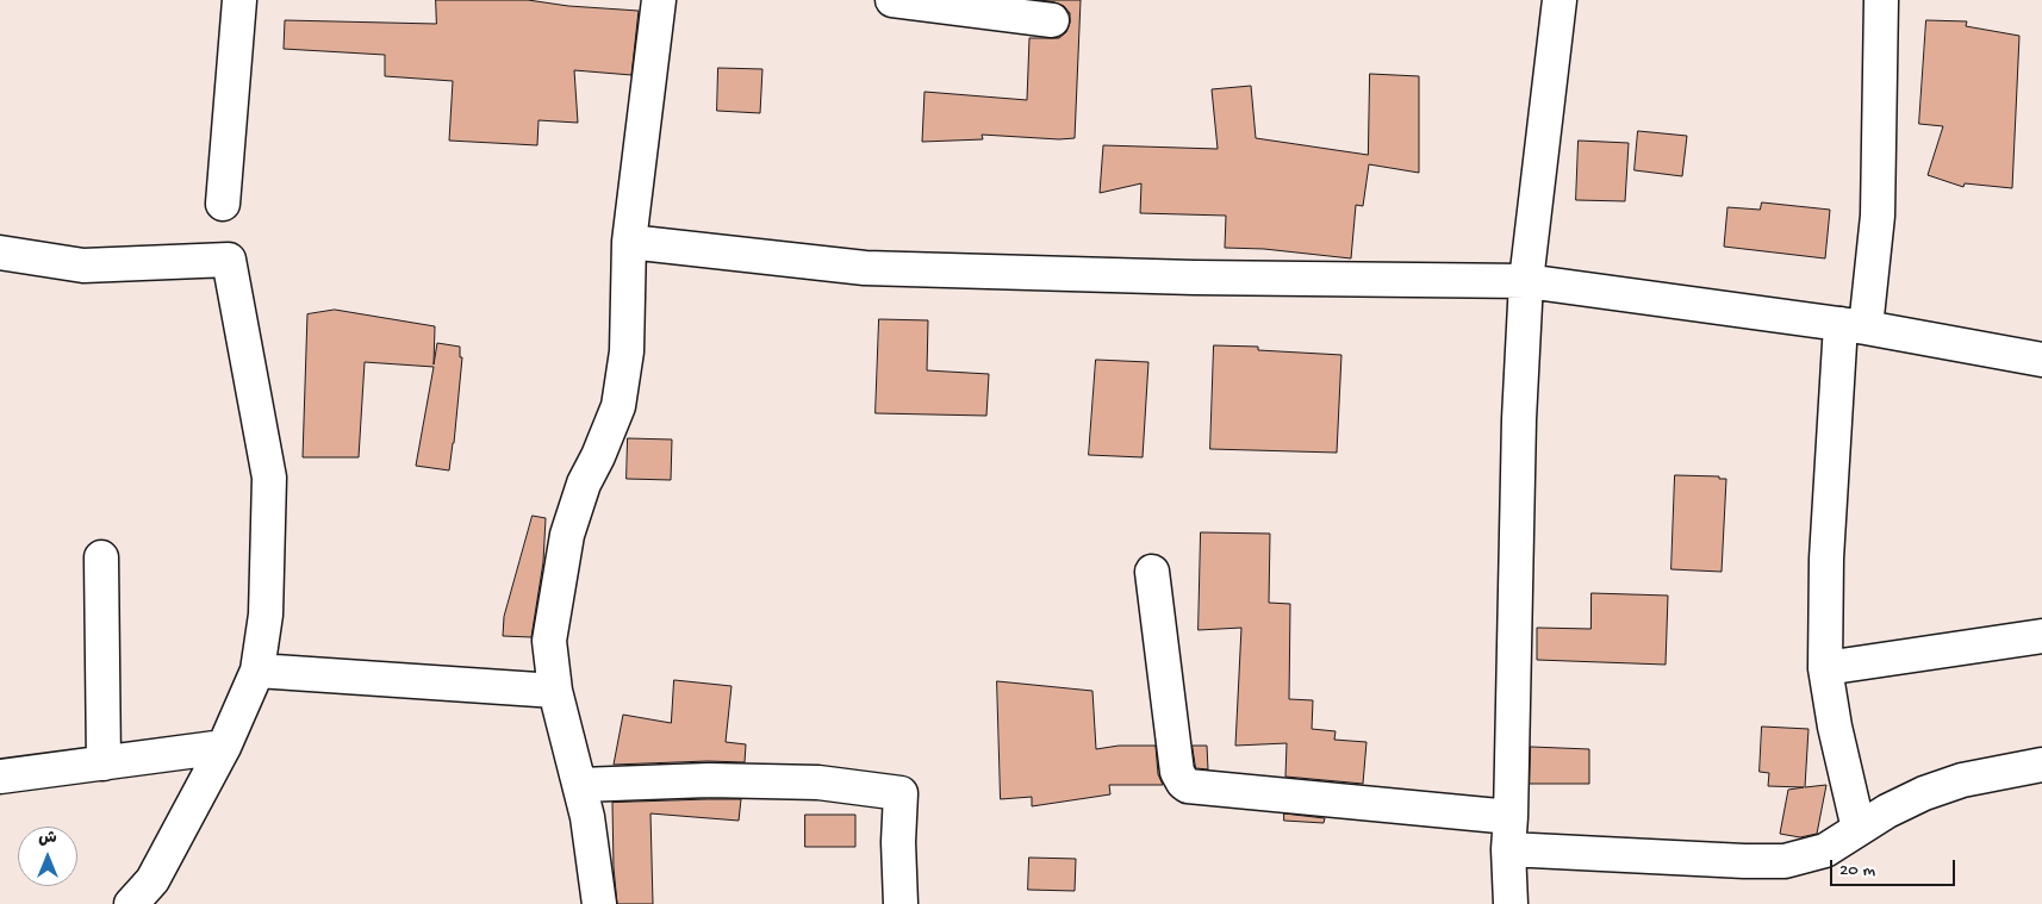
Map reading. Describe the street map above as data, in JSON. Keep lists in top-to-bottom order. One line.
{"scale_bar":"20 m","north":"top"}
